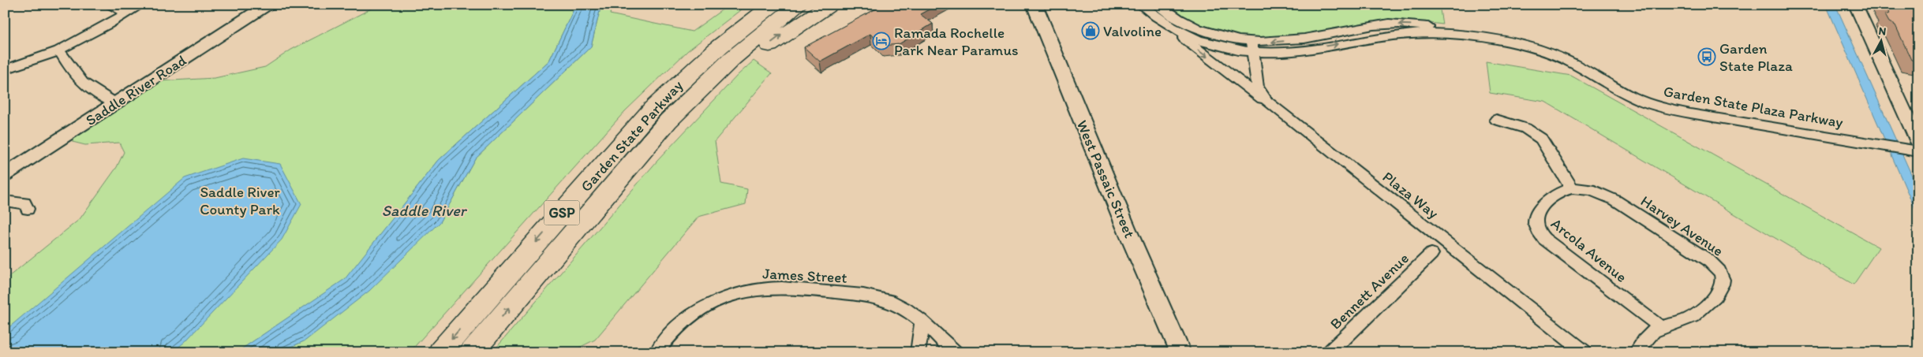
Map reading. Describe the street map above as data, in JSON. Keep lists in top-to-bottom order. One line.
{"streets":{"highway":["Garden State Parkway","GSP"],"main road":["West Passaic Street"],"street":["Saddle River Road","Garden State Plaza Parkway","Plaza Way","Harvey Avenue","Arcola Avenue","James Street","Bennett Avenue"]},"crossings":[["Garden State Plaza Parkway","Plaza Way"],["Harvey Avenue","Arcola Avenue"]],"water":["Saddle River"],"parks":["Saddle River County Park"],"places":{"shop":["Valvoline"],"hotel":["Ramada Rochelle Park Near Paramus"],"bus stop":["Garden State Plaza"]},"north":"top"}
